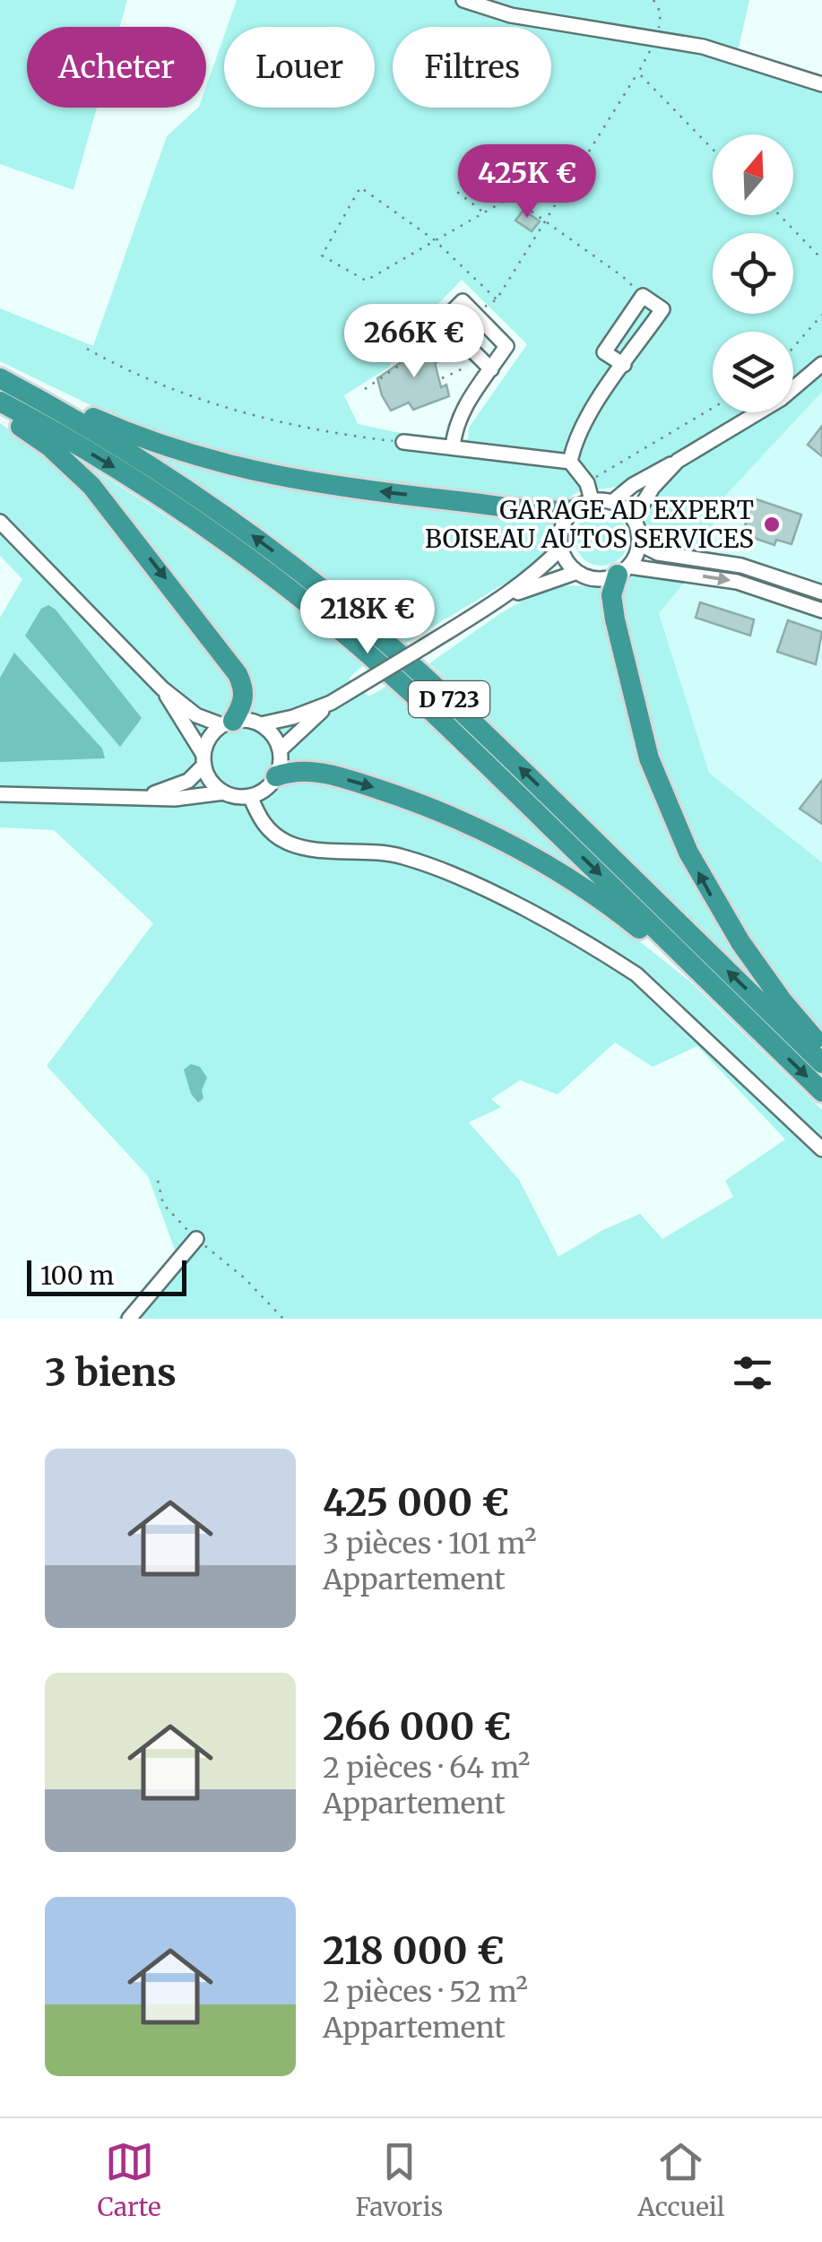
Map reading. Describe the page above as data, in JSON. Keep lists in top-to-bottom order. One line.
{"streets":{"highway":["D 723"]},"places":["GARAGE AD EXPERT BOISEAU AUTOS SERVICES"],"scale_bar":"100 m","north":"top","page":{"chip":["Acheter","Louer","Filtres"],"price":["425K €","266K €","218K €"],"scale":"100 m","heading":"3 biens","list":[{"name":"425 000 €","note":"3 pièces · 101 m² · Appartement"},{"name":"266 000 €","note":"2 pièces · 64 m² · Appartement"},{"name":"218 000 €","note":"2 pièces · 52 m² · Appartement"}],"tabs":["Carte","Favoris","Accueil"]}}
